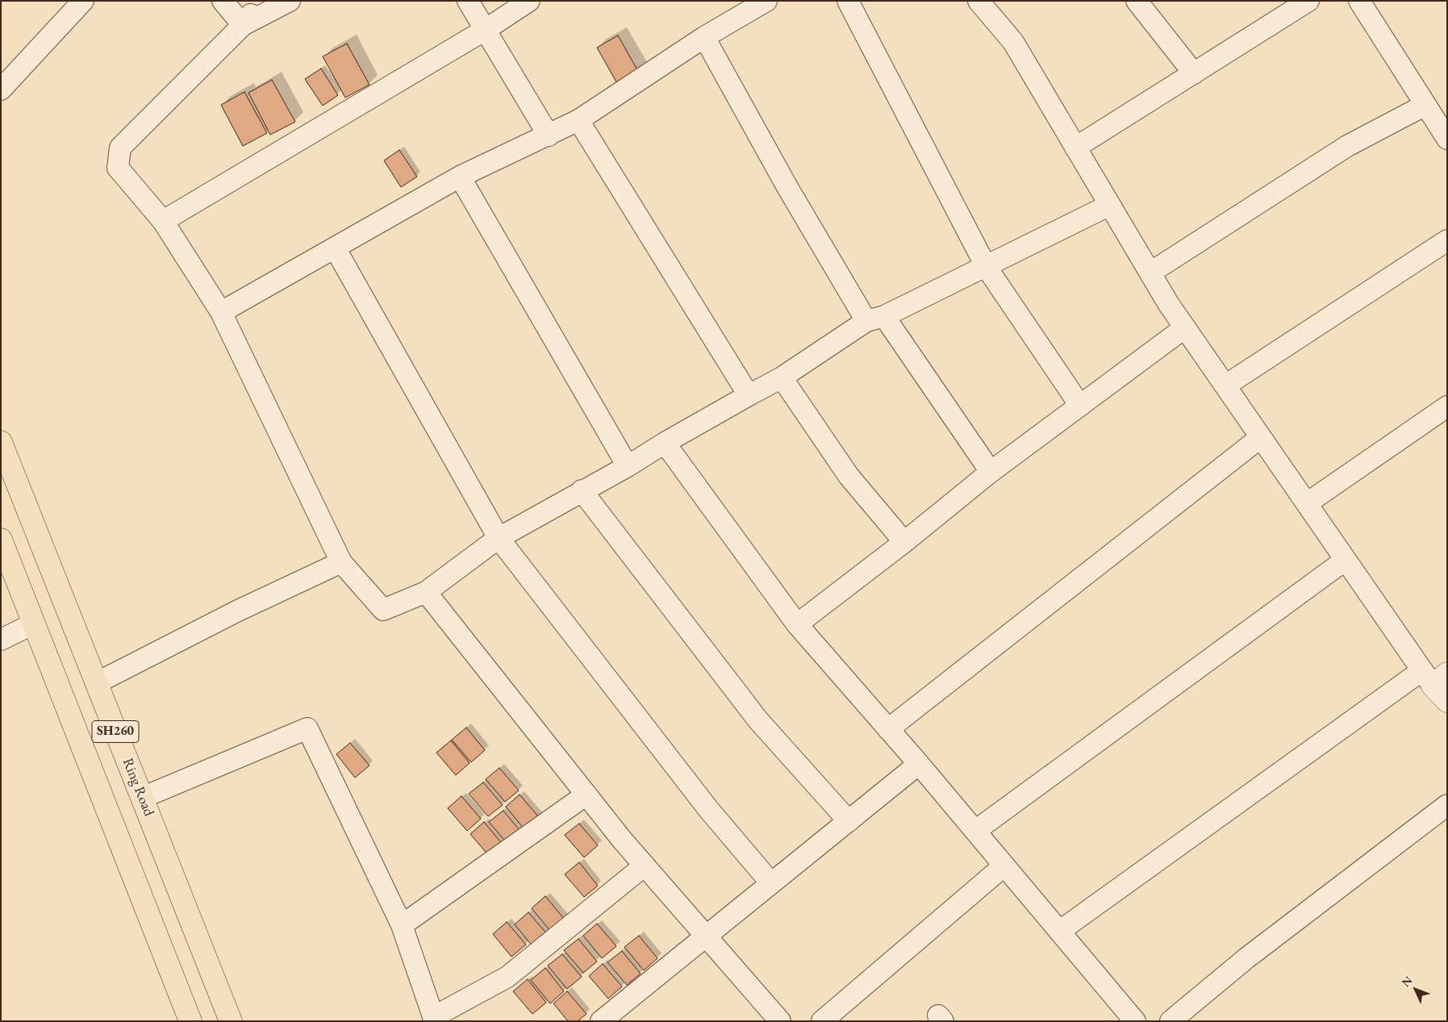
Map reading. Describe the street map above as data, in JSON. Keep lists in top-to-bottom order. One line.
{"streets":{"highway":["SH260","Ring Road"]},"north":"top left"}
